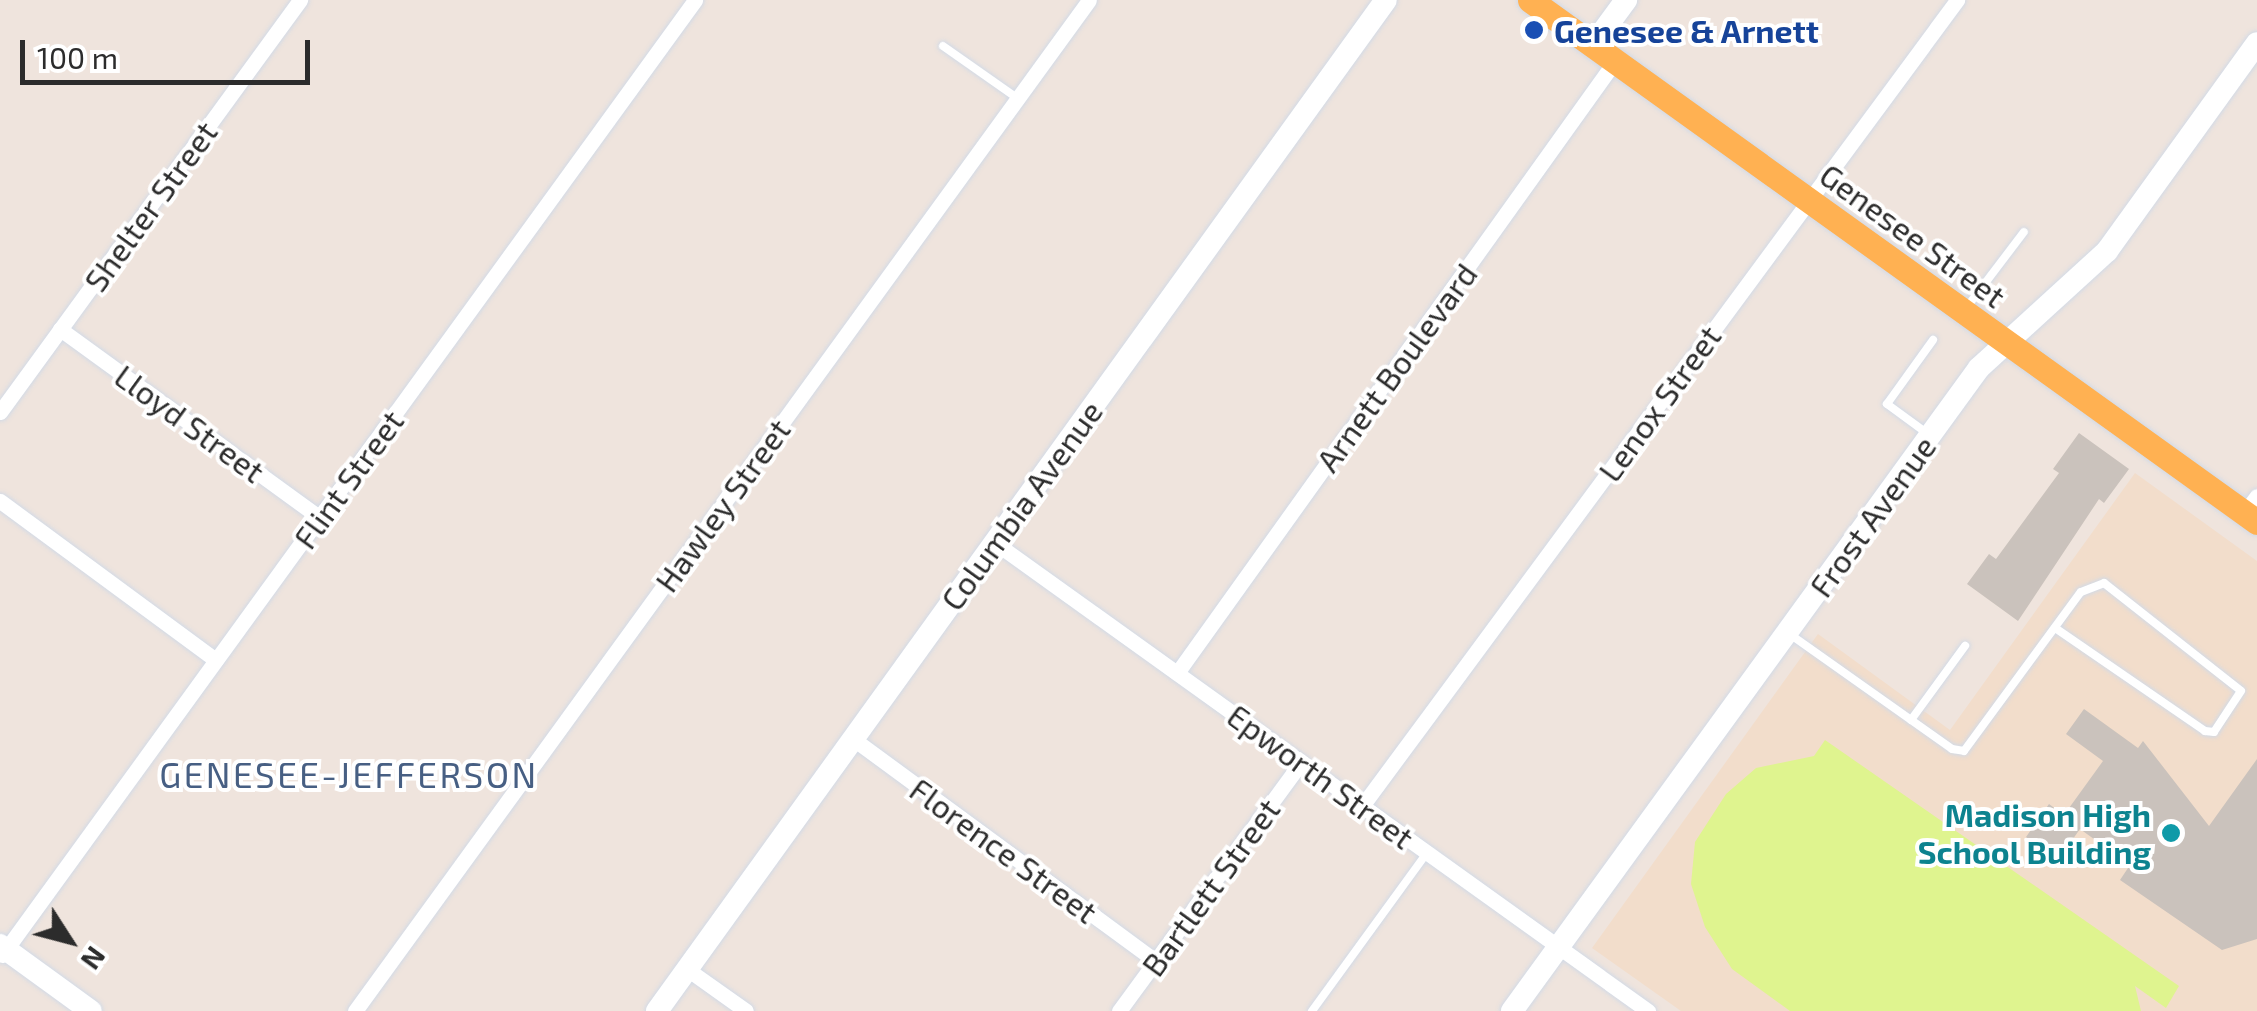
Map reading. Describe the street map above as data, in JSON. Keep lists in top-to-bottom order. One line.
{"streets":{"main road":["Genesee Street"],"street":["Shelter Street","Arnett Boulevard","Lenox Street","Lloyd Street","Flint Street","Hawley Street","Columbia Avenue","Frost Avenue","Epworth Street","Florence Street","Bartlett Street"]},"crossings":[["Shelter Street","Lloyd Street"],["Genesee Street","Arnett Boulevard"],["Genesee Street","Lenox Street"],["Genesee Street","Frost Avenue"],["Arnett Boulevard","Epworth Street"],["Lenox Street","Epworth Street"],["Lloyd Street","Flint Street"],["Columbia Avenue","Epworth Street"],["Columbia Avenue","Florence Street"],["Frost Avenue","Epworth Street"],["Epworth Street","Bartlett Street"],["Florence Street","Bartlett Street"]],"districts":["GENESEE-JEFFERSON"],"places":["Genesee & Arnett","Madison High School Building"],"scale_bar":"100 m","north":"bottom right"}
